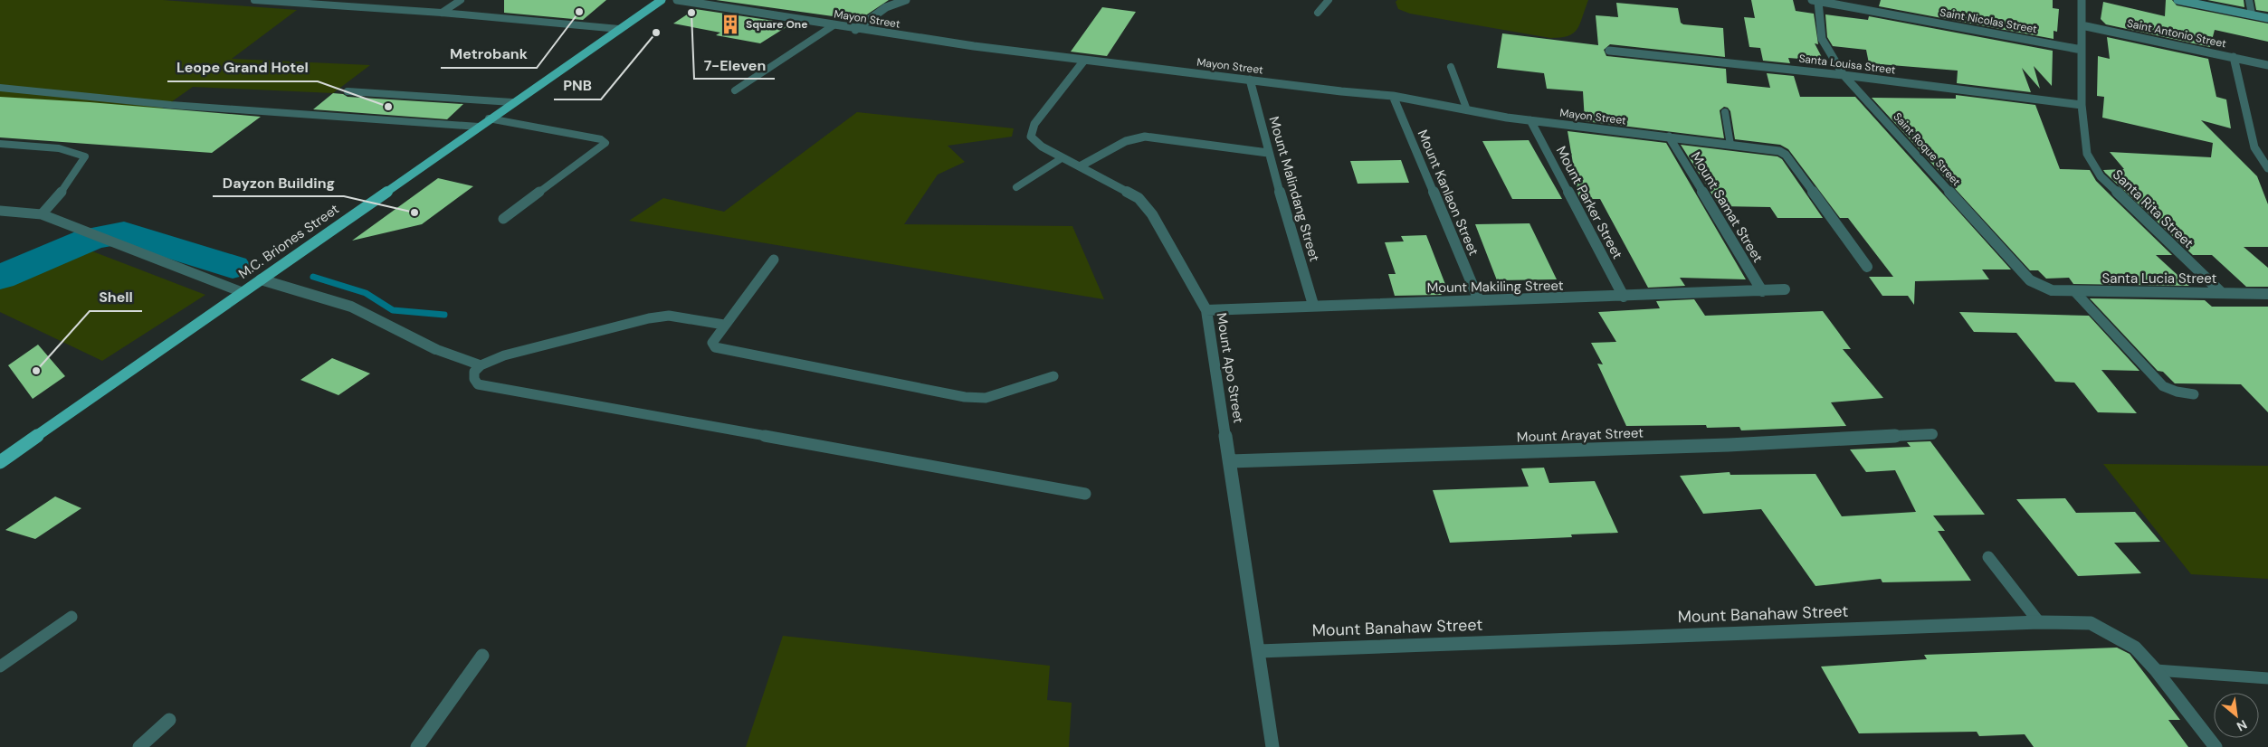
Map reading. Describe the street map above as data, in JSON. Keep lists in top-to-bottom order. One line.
{"streets":{"main road":["M.C. Briones Street"],"street":["Mayon Street","Saint Nicolas Street","Saint Antonio Street","Santa Louisa Street","Saint Roque Street","Mount Malindang Street","Mount Kanlaon Street","Mount Parker Street","Mount Samat Street","Santa Rita Street","Santa Lucia Street","Mount Makiling Street","Mount Apo Street","Mount Arayat Street","Mount Banahaw Street"]},"crossings":[["Mayon Street","Mount Malindang Street"],["Mayon Street","Mount Kanlaon Street"],["Mayon Street","Mount Parker Street"],["Mayon Street","Mount Samat Street"],["Mayon Street","Mount Apo Street"],["Saint Nicolas Street","Saint Roque Street"],["Saint Nicolas Street","Santa Rita Street"],["Saint Antonio Street","Santa Rita Street"],["Santa Louisa Street","Saint Roque Street"],["Santa Louisa Street","Santa Rita Street"],["Saint Roque Street","Santa Lucia Street"],["Mount Malindang Street","Mount Makiling Street"],["Mount Kanlaon Street","Mount Makiling Street"],["Mount Parker Street","Mount Makiling Street"],["Mount Samat Street","Mount Makiling Street"],["Santa Rita Street","Santa Lucia Street"],["Mount Makiling Street","Mount Apo Street"],["Mount Apo Street","Mount Arayat Street"],["Mount Apo Street","Mount Banahaw Street"]],"places":{"other":["Metrobank","7-Eleven","PNB","Leope Grand Hotel","Dayzon Building","Shell"],"building":["Square One"]},"north":"bottom right"}
